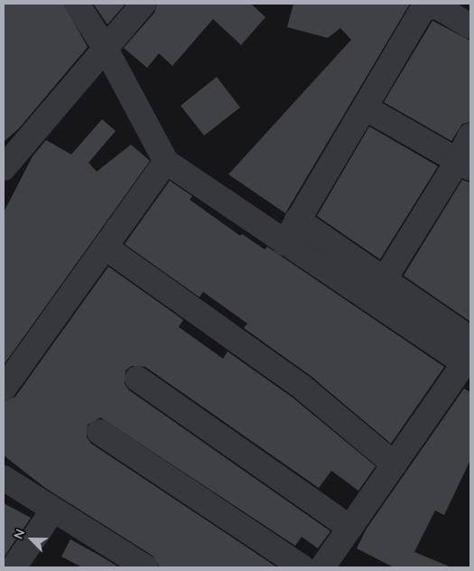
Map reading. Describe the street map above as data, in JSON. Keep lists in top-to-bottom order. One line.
{"north":"top left"}
